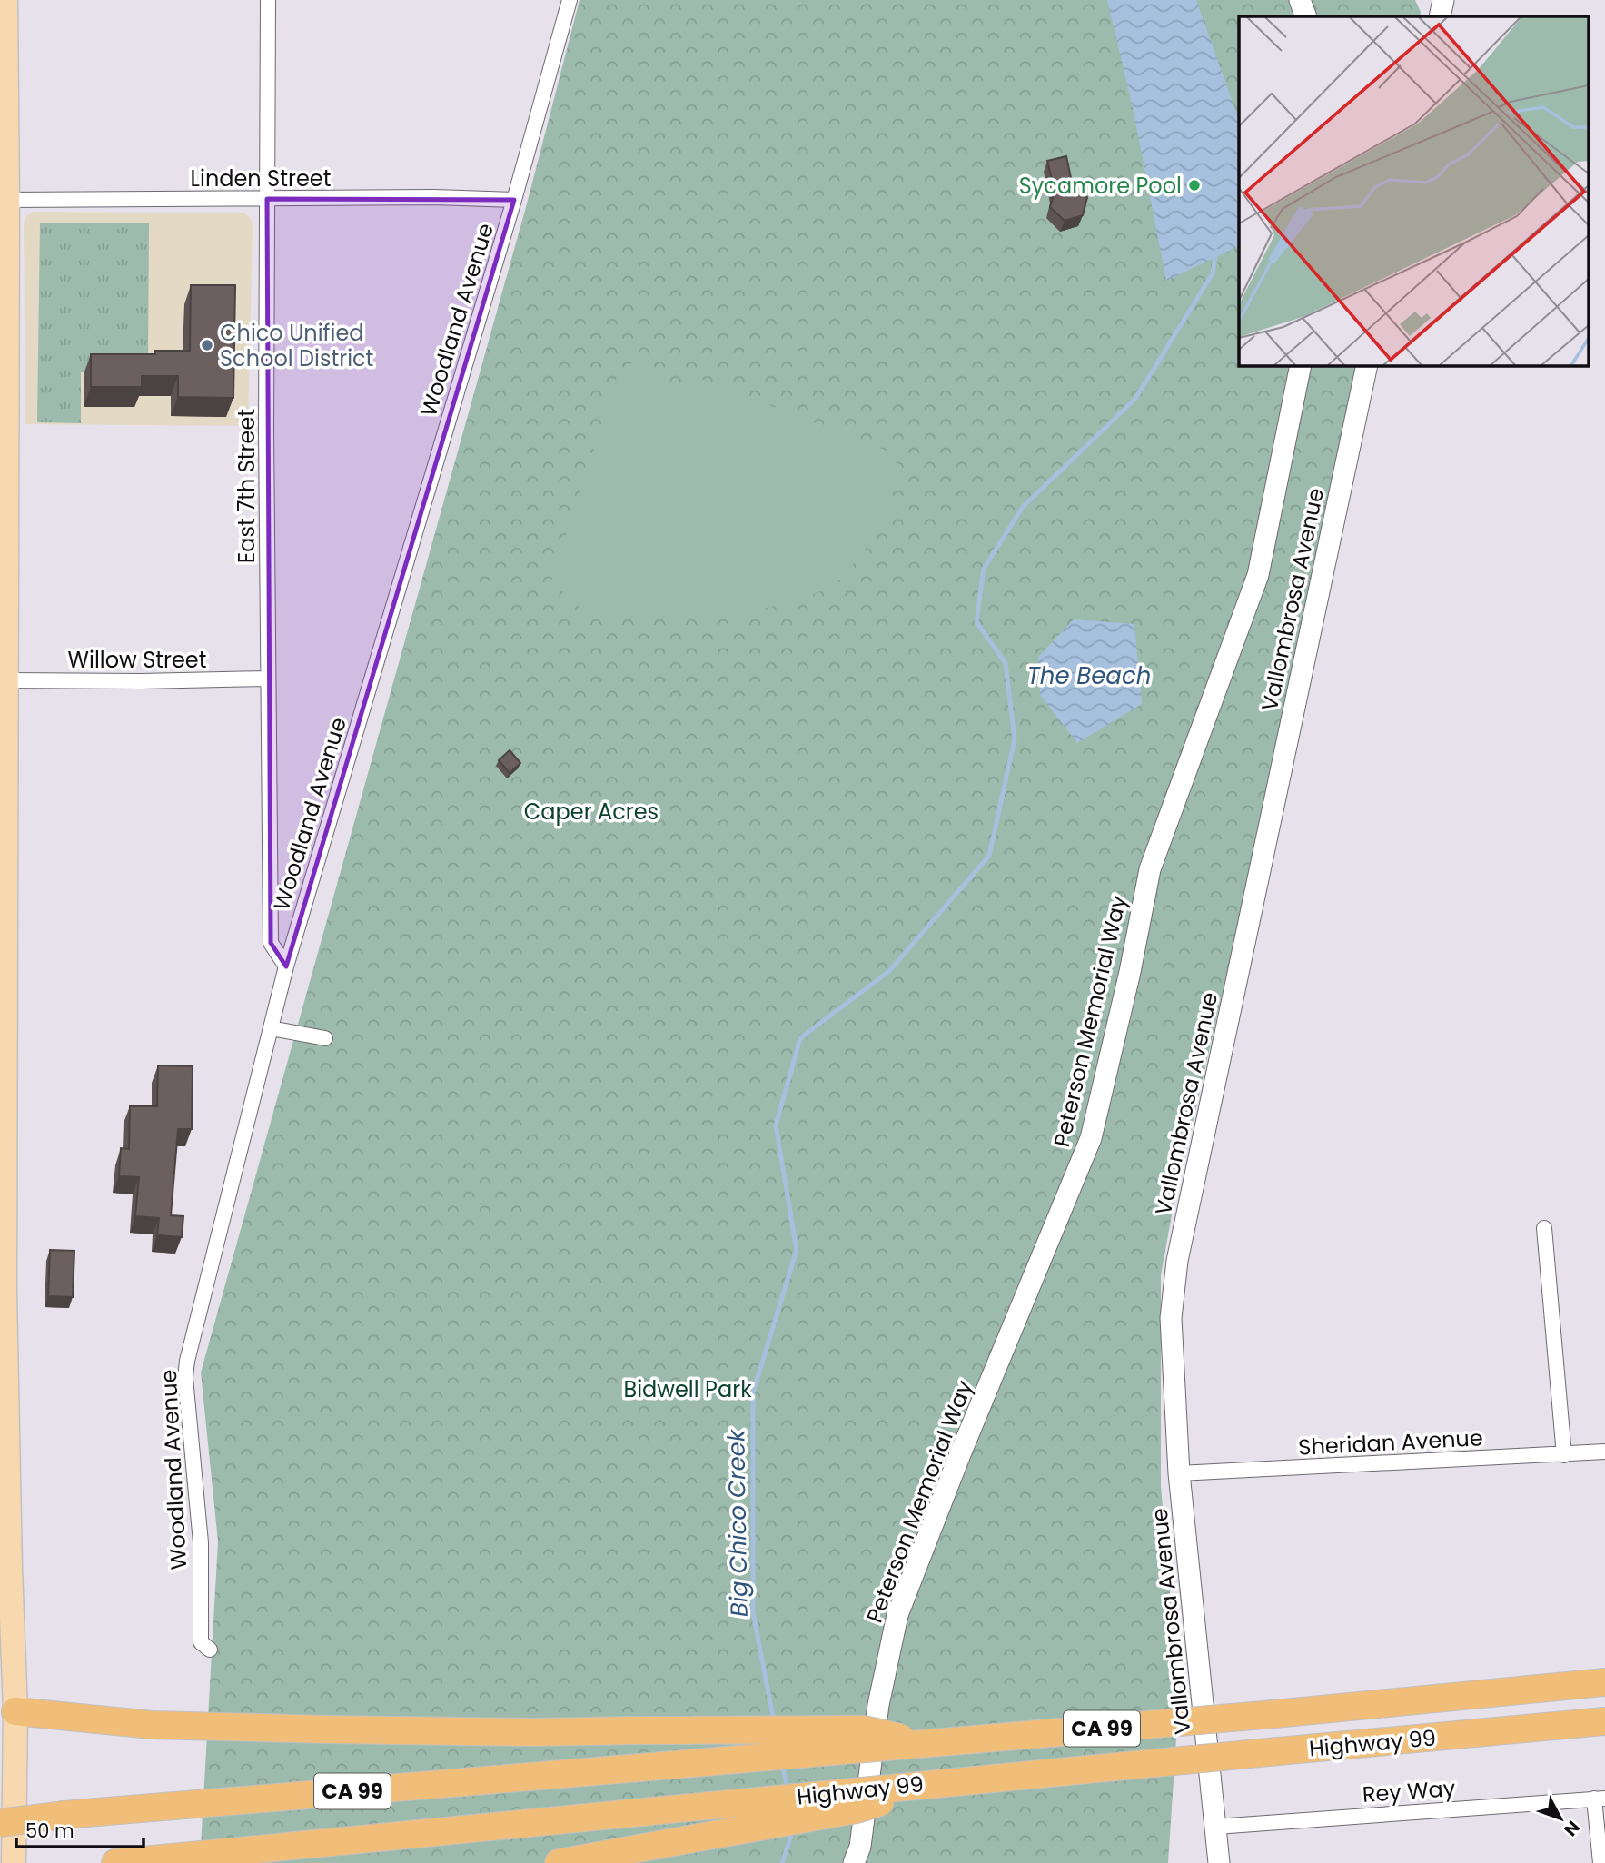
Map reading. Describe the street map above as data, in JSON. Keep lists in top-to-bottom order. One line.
{"streets":{"highway":["CA 99","Highway 99"],"street":["Linden Street","Woodland Avenue","East 7th Street","Vallombrosa Avenue","Willow Street","Peterson Memorial Way","Sheridan Avenue","Rey Way"]},"crossings":[["Linden Street","Woodland Avenue"],["Linden Street","East 7th Street"],["Woodland Avenue","East 7th Street"],["East 7th Street","Willow Street"],["Vallombrosa Avenue","Sheridan Avenue"],["Vallombrosa Avenue","Rey Way"],["CA 99","Highway 99"]],"water":["The Beach","Big Chico Creek"],"parks":["Caper Acres","Bidwell Park"],"places":["Sycamore Pool","Chico Unified School District"],"scale_bar":"50 m","north":"bottom right"}
